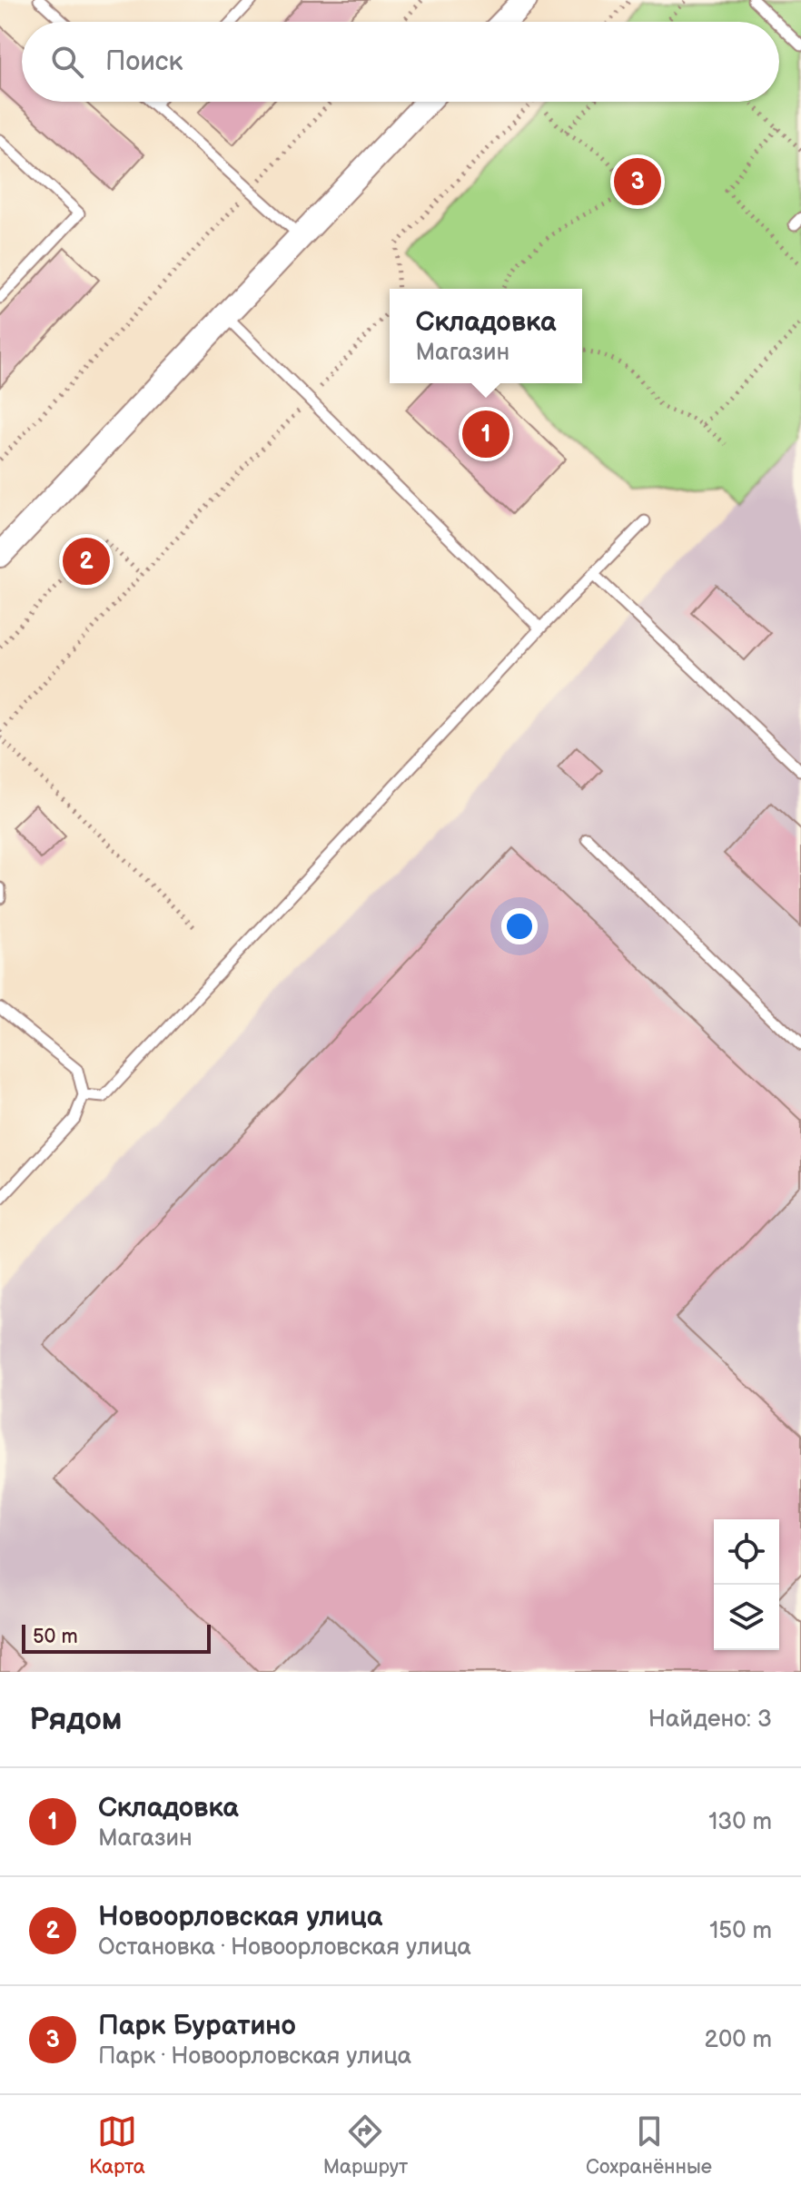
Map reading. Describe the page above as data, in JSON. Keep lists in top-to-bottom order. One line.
{"scale_bar":"50 m","page":{"search":"Поиск","pins":["3","1","2"],"popup":["Складовка","Магазин"],"scale":"50 m","heading":["Рядом","Найдено: 3"],"list":[{"mark":"1","name":"Складовка","note":"Магазин","value":"130 m"},{"mark":"2","name":"Новоорловская улица","note":"Остановка · Новоорловская улица","value":"150 m"},{"mark":"3","name":"Парк Буратино","note":"Парк · Новоорловская улица","value":"200 m"}],"nav":["Карта","Маршрут","Сохранённые"]}}
